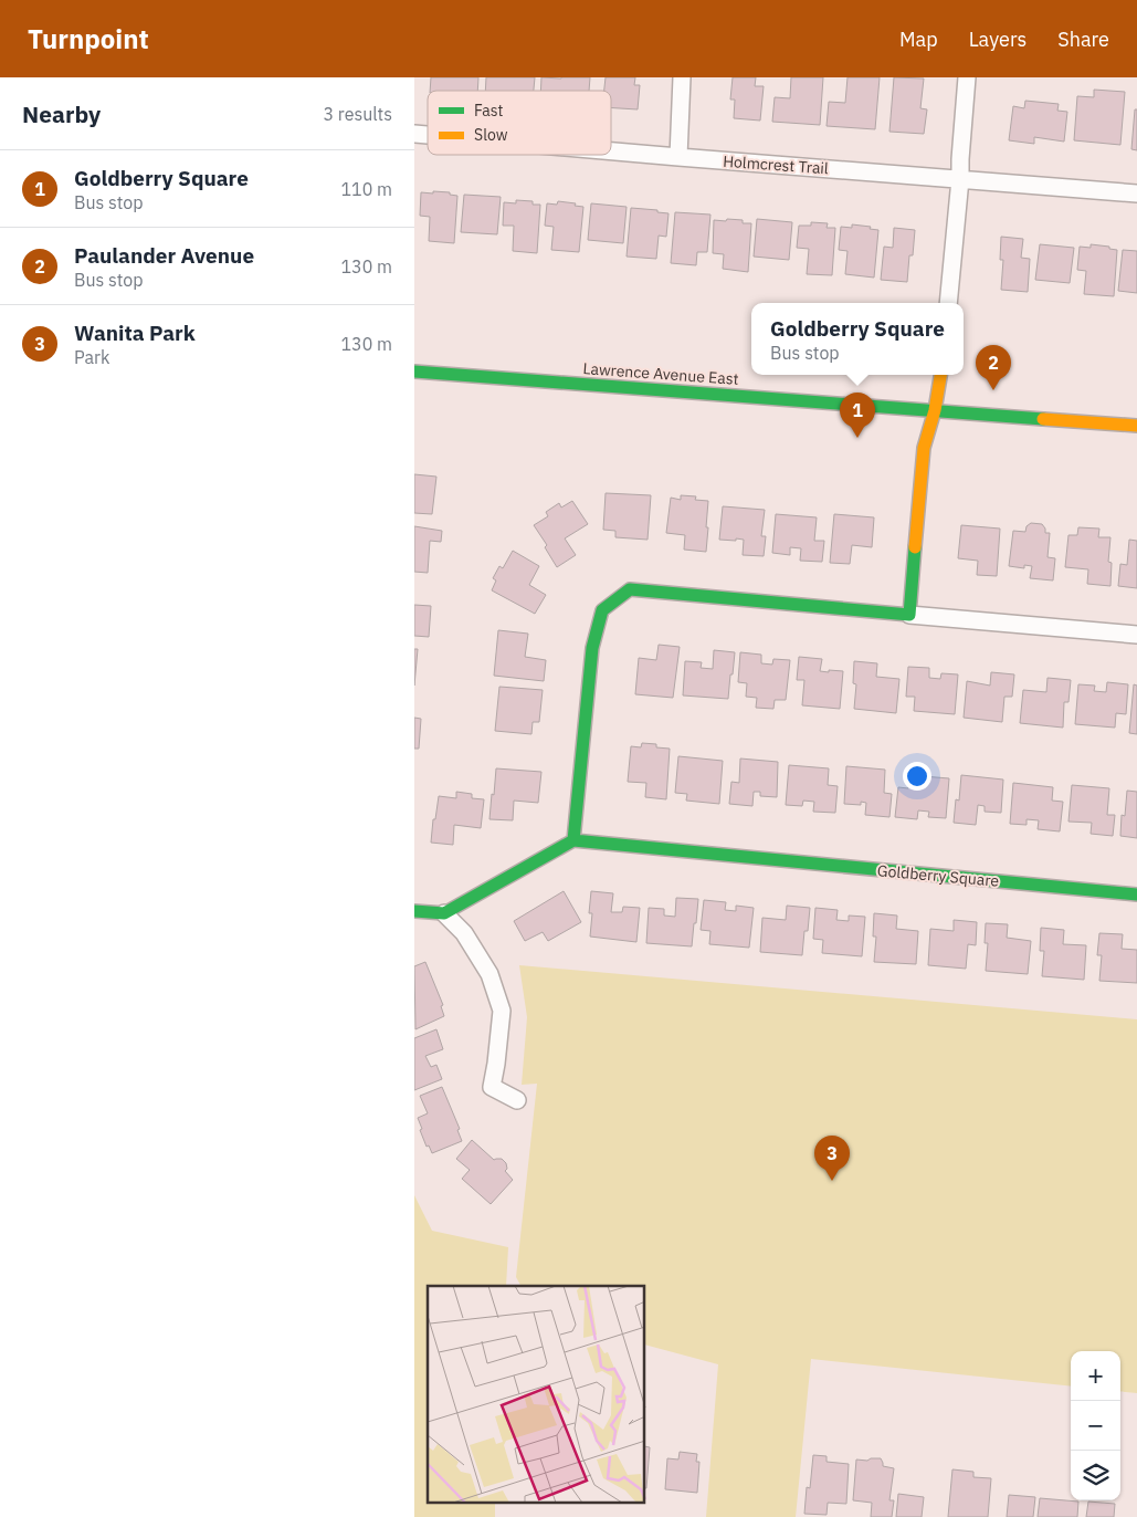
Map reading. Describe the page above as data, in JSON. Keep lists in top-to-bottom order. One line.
{"streets":{"street":["Holmcrest Trail","Lawrence Avenue East","Goldberry Square"]},"legend":["Fast","Slow"],"page":{"header":"Turnpoint","nav":["Map","Layers","Share"],"heading":["Nearby","3 results"],"list":[{"mark":"1","name":"Goldberry Square","note":"Bus stop","value":"110 m"},{"mark":"2","name":"Paulander Avenue","note":"Bus stop","value":"130 m"},{"mark":"3","name":"Wanita Park","note":"Park","value":"130 m"}],"popup":["Goldberry Square","Bus stop"],"pins":["2","1","3"],"map_buttons":["+","−"]}}
